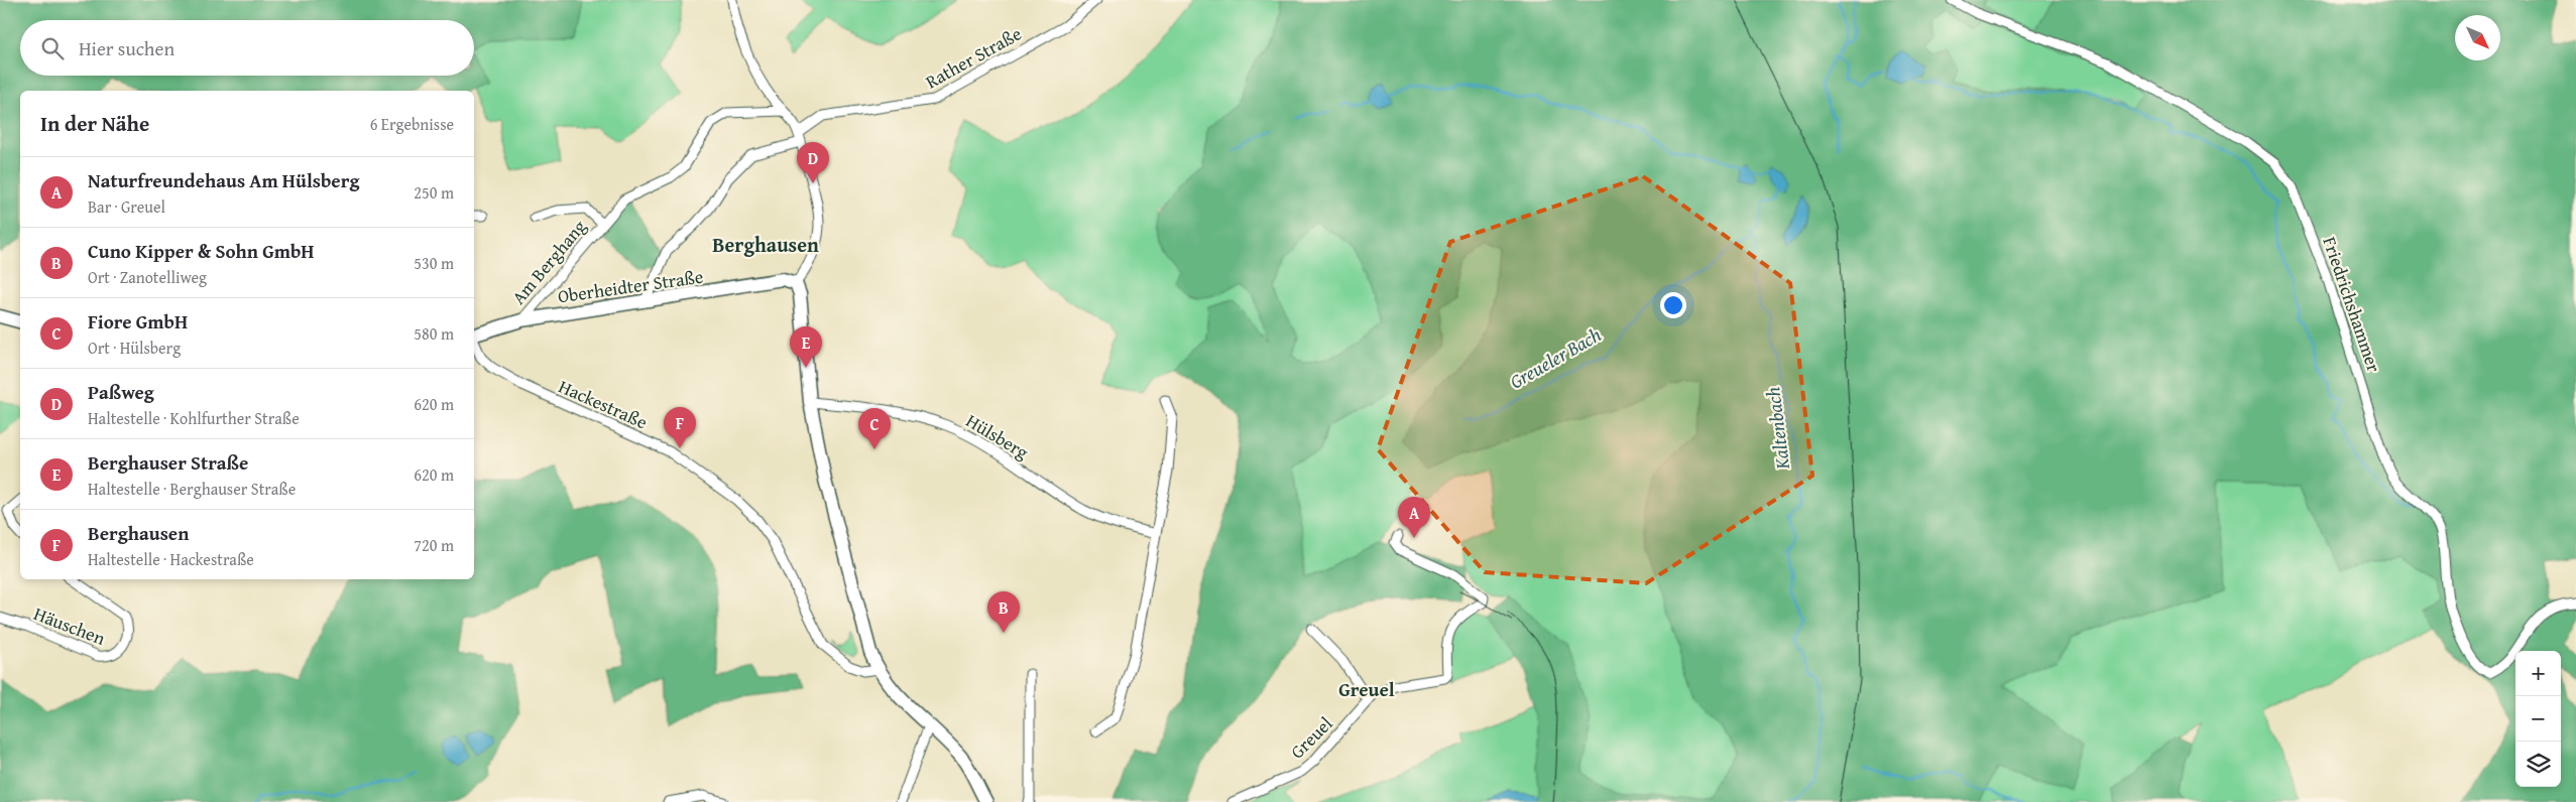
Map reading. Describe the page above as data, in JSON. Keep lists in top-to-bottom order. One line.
{"streets":{"street":["Rather Straße","Am Berghang","Oberheidter Straße","Friedrichshammer","Hackestraße","Hülsberg","Häuschen","Greuel"]},"crossings":[["Am Berghang","Oberheidter Straße"]],"districts":["Berghausen","Greuel"],"water":["Greueler Bach","Kaltenbach"],"north":"bottom right","page":{"search":"Hier suchen","heading":["In der Nähe","6 Ergebnisse"],"pins":["D","E","F","C","A","B"],"list":[{"mark":"A","name":"Naturfreundehaus Am Hülsberg","note":"Bar · Greuel","value":"250 m"},{"mark":"B","name":"Cuno Kipper & Sohn GmbH","note":"Ort · Zanotelliweg","value":"530 m"},{"mark":"C","name":"Fiore GmbH","note":"Ort · Hülsberg","value":"580 m"},{"mark":"D","name":"Paßweg","note":"Haltestelle · Kohlfurther Straße","value":"620 m"},{"mark":"E","name":"Berghauser Straße","note":"Haltestelle · Berghauser Straße","value":"620 m"},{"mark":"F","name":"Berghausen","note":"Haltestelle · Hackestraße","value":"720 m"}],"map_buttons":["+","−"]}}
